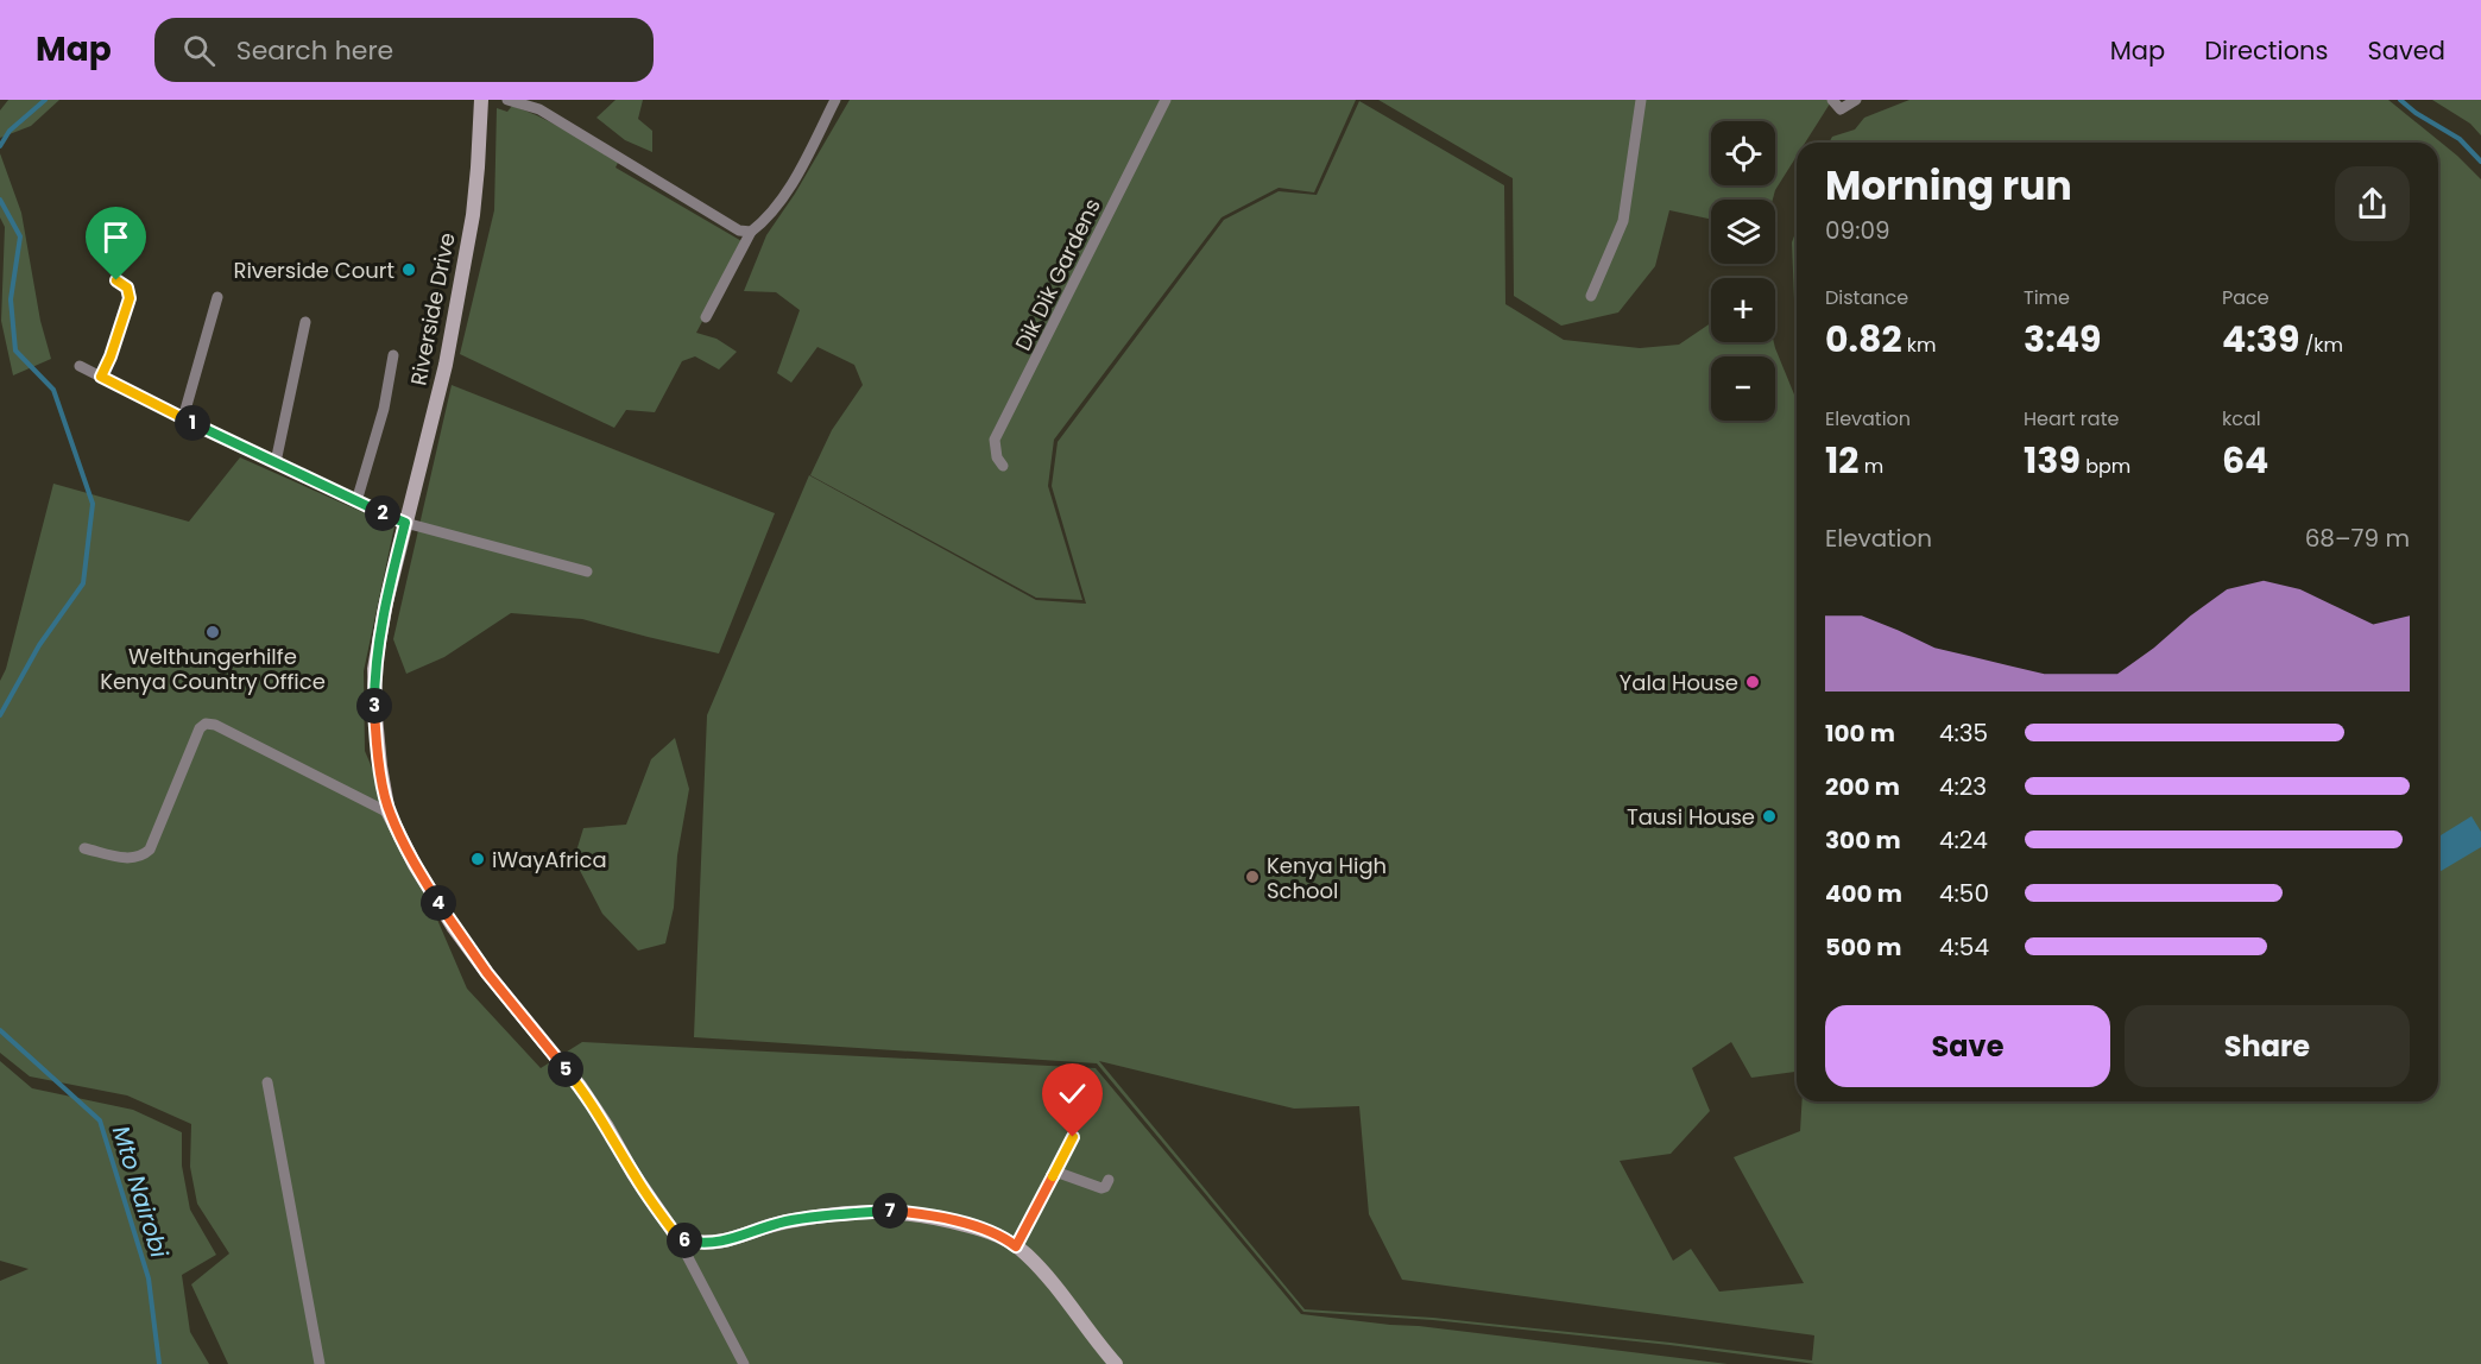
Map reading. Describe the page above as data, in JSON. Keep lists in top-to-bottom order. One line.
{"streets":{"street":["Dik Dik Gardens","Riverside Drive"]},"water":["Mto Nairobi"],"places":["Riverside Court","Welthungerhilfe Kenya Country Office","Yala House","Tausi House","iWayAfrica","Kenya High School"],"page":{"header":"Map","search":"Search here","nav":["Map","Directions","Saved"],"map_buttons":["+","−"],"heading":["Morning run","09:09"],"stats":[["Distance","0.82 km"],["Time","3:49"],["Pace","4:39 /km"],["Elevation","12 m"],["Heart rate","139 bpm"],["kcal","64"]],"pins":["1","2","3","4","5","7","6"],"chart":["Elevation","68–79 m"],"list":[{"name":"100 m","note":"4:35"},{"name":"200 m","note":"4:23"},{"name":"300 m","note":"4:24"},{"name":"400 m","note":"4:50"},{"name":"500 m","note":"4:54"}],"buttons":["Save","Share"]}}
